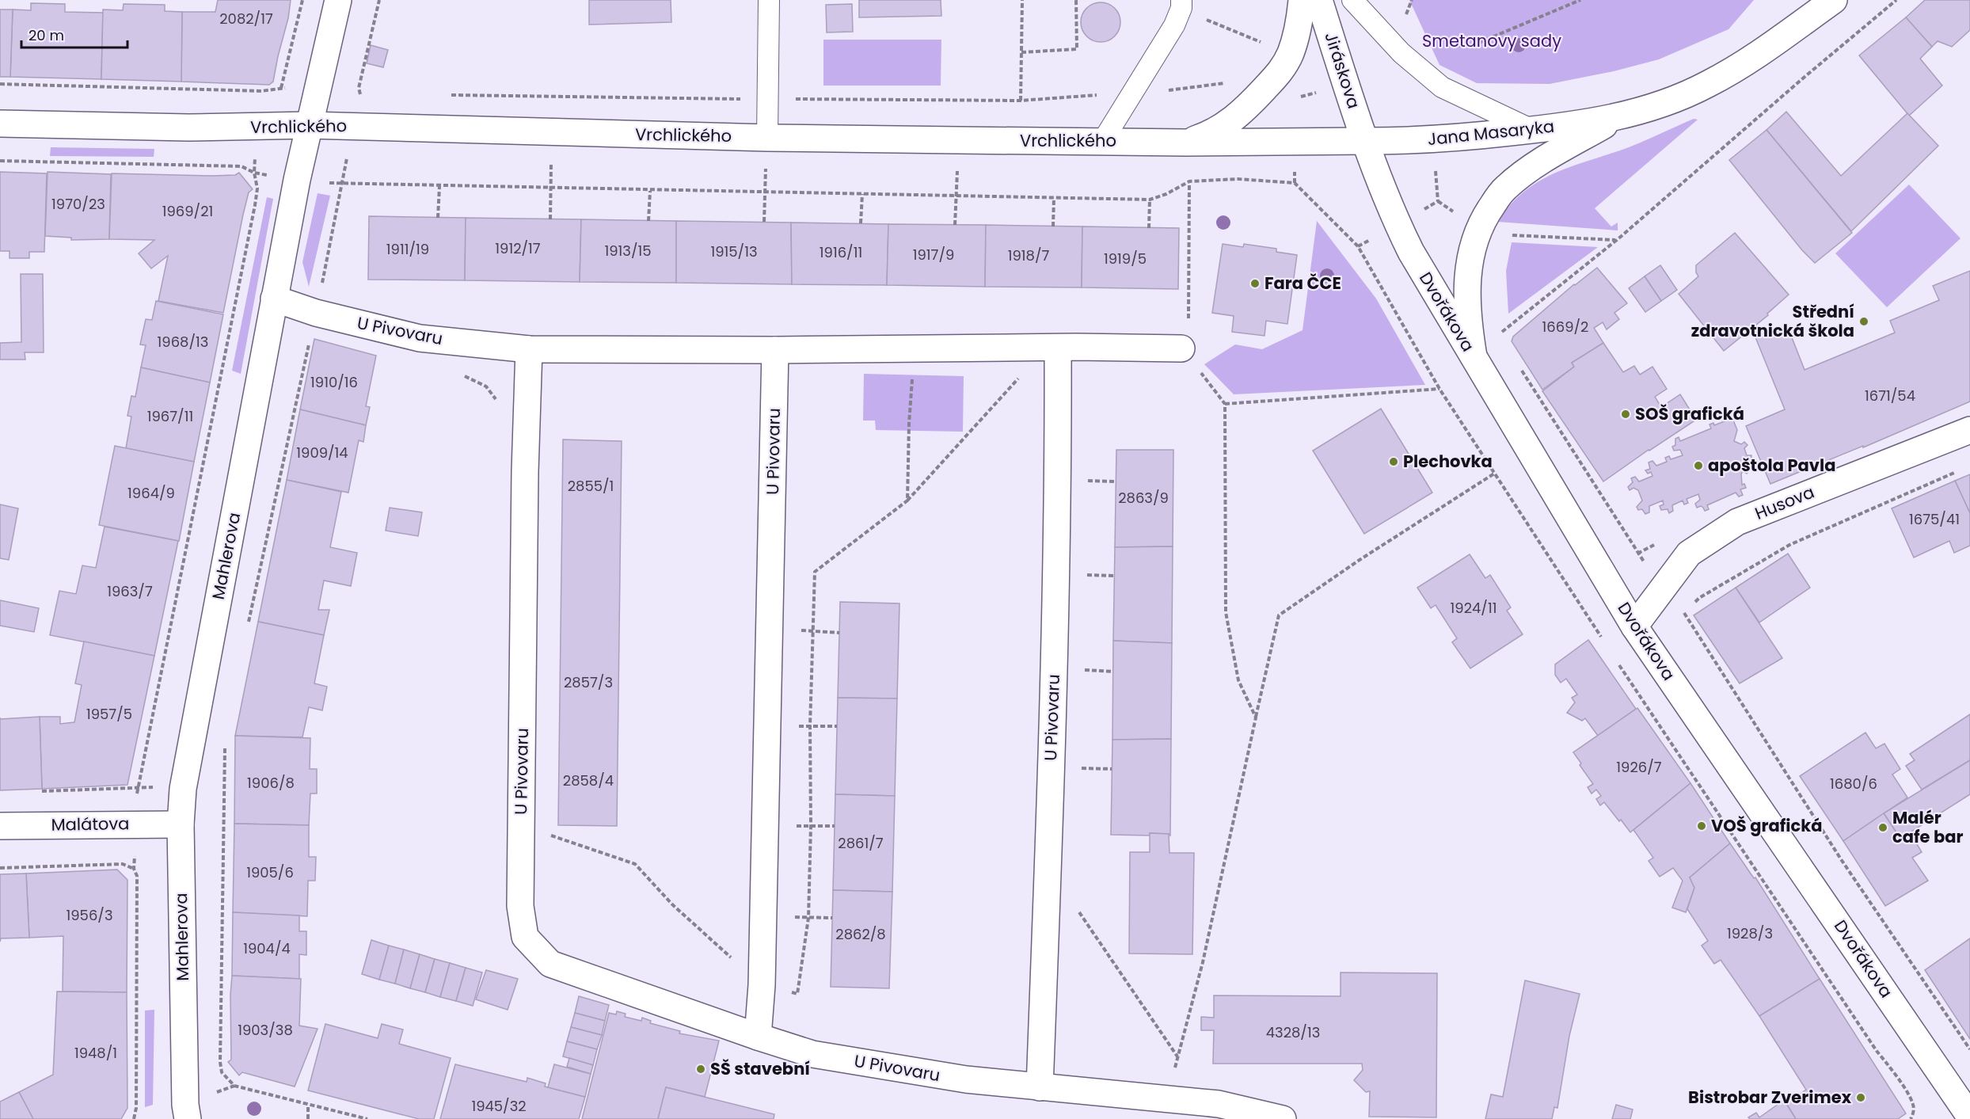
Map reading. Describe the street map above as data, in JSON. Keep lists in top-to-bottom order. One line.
{"streets":{"street":["Jiráskova","Vrchlického","Jana Masaryka","Dvořákova","U Pivovaru","Husova","Mahlerova","Malátova"]},"crossings":[["Jiráskova","Vrchlického"],["Jiráskova","Jana Masaryka"],["Jiráskova","Dvořákova"],["Vrchlického","Jana Masaryka"],["Vrchlického","Dvořákova"],["Vrchlického","Mahlerova"],["Jana Masaryka","Dvořákova"],["Dvořákova","Husova"],["U Pivovaru","Mahlerova"],["Mahlerova","Malátova"]],"parks":["Smetanovy sady"],"places":["Fara ČCE","Střední zdravotnická škola","SOŠ grafická","Plechovka","apoštola Pavla","VOŠ grafická","Malér cafe bar","SŠ stavební","Bistrobar Zverimex"],"house_numbers":["2082/17","1970/23","1969/21","1912/17","1911/19","1913/15","1915/13","1916/11","1917/9","1918/7","1919/5","1669/2","1968/13","1910/16","1671/54","1967/11","1909/14","2855/1","1964/9","2863/9","1675/41","1963/7","1924/11","2857/3","1957/5","1926/7","2858/4","1906/8","1680/6","2861/7","1905/6","1956/3","1928/3","2862/8","1904/4","1903/38","4328/13","1948/1","1945/32"],"scale_bar":"20 m"}
